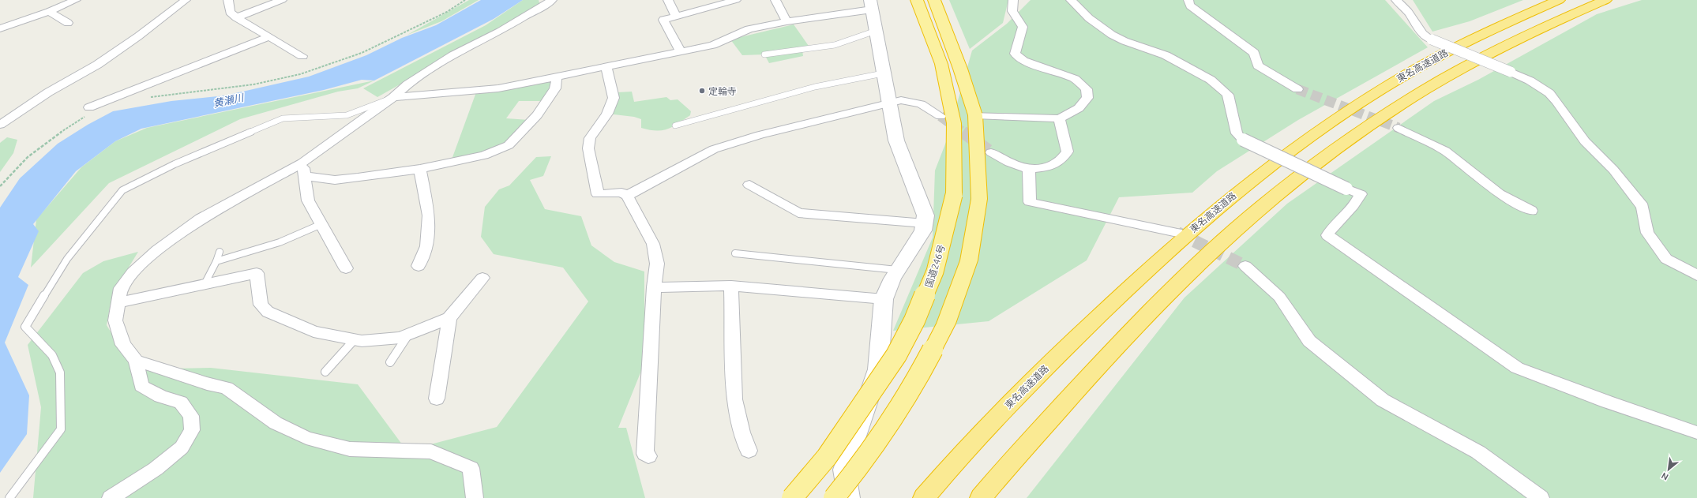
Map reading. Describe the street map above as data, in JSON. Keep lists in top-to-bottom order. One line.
{"streets":{"highway":["東名高速道路","国道246号"]},"water":["黄瀬川"],"places":["定輪寺"],"north":"bottom left"}
